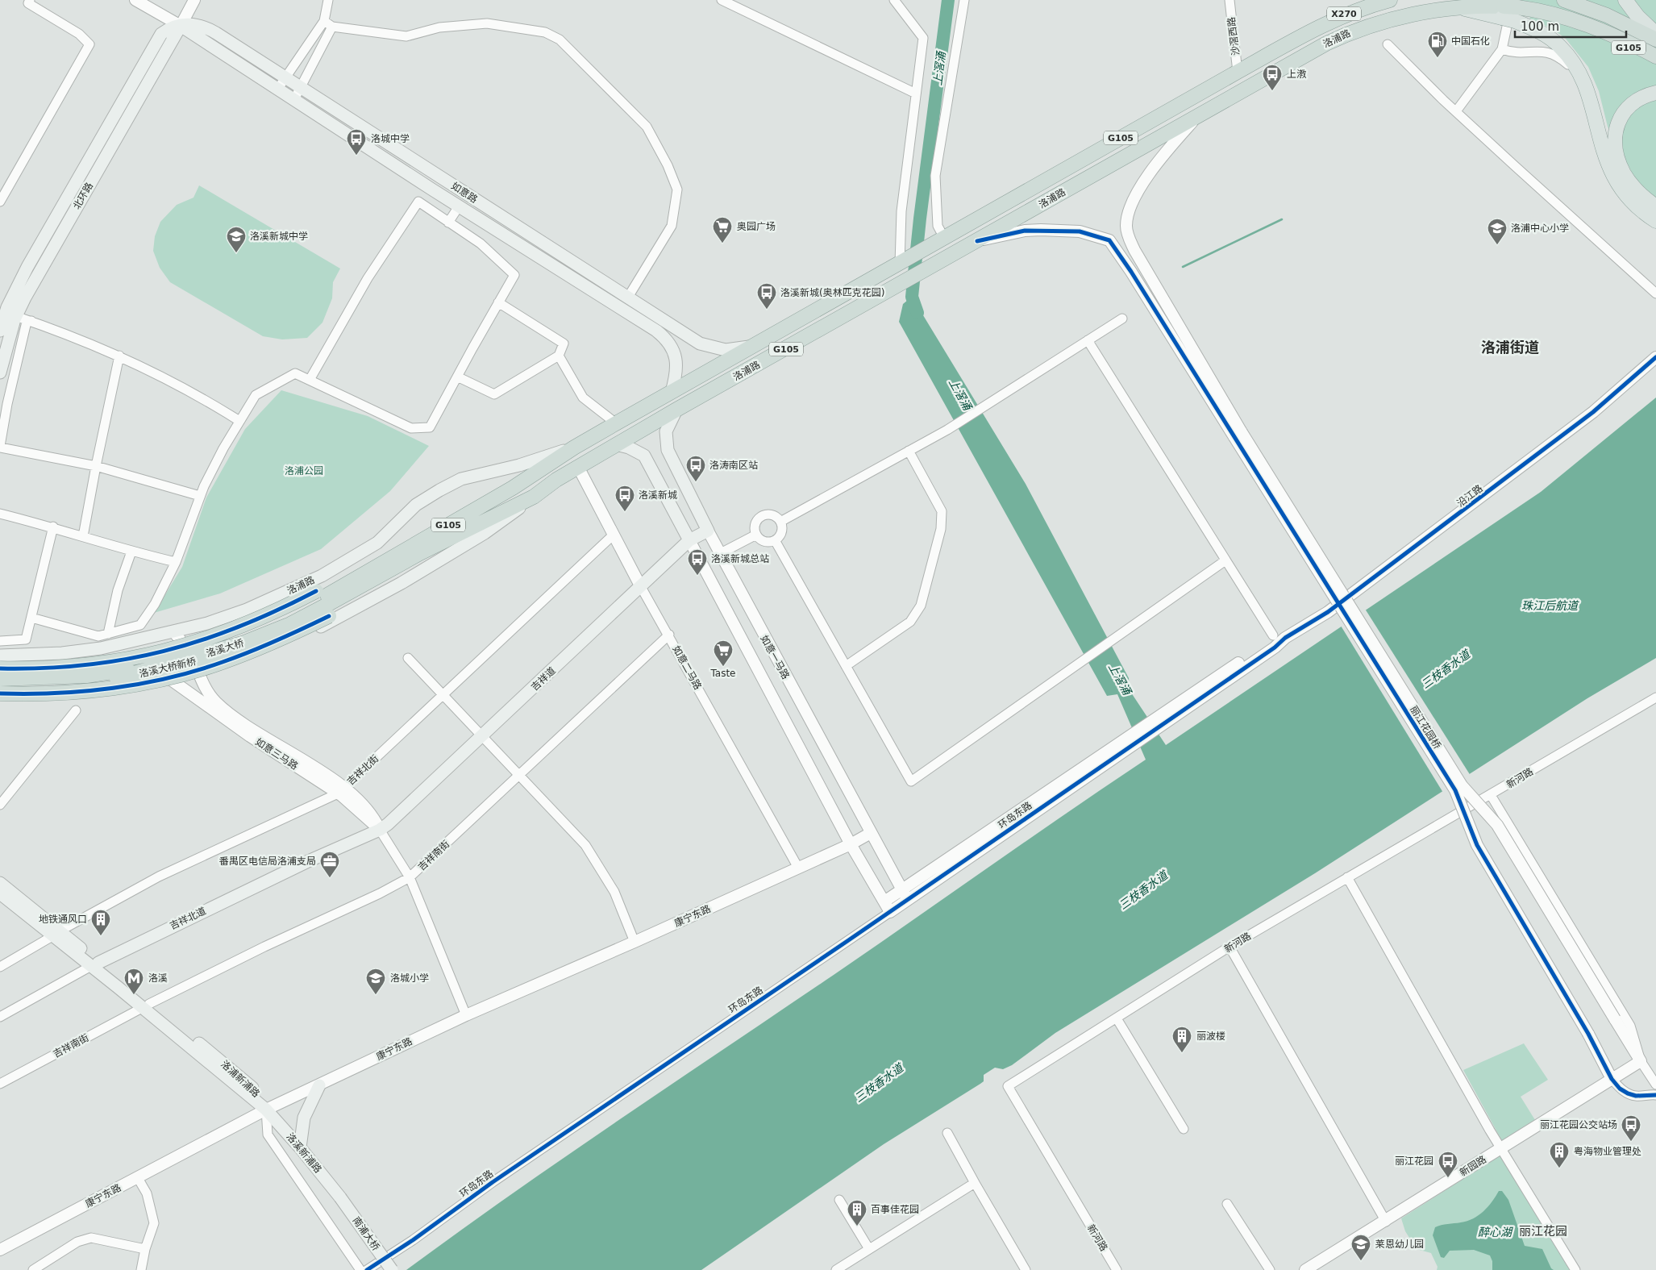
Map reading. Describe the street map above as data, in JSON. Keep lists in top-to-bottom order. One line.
{"streets":{"highway":["洛浦路","G105","洛溪大桥","洛溪大桥新桥"],"main road":["X270","如意路","北环路","如意一马路","吉祥道","吉祥北道","洛浦新浦路","洛溪新浦路","南浦大桥"],"street":["沙滘西路","沿江路","如意二马路","丽江花园桥","如意三马路","吉祥北街","新河路","环岛东路","吉祥南街","康宁东路","新园路"]},"crossings":[["X270","洛浦路"],["沙滘西路","洛浦路"],["洛浦路","如意路"],["洛浦路","如意一马路"],["洛浦路","洛溪大桥新桥"],["洛浦路","如意二马路"],["洛浦路","如意三马路"],["如意路","北环路"],["沿江路","环岛东路"],["洛溪大桥","洛溪大桥新桥"],["如意一马路","吉祥道"],["如意一马路","环岛东路"],["如意一马路","康宁东路"],["如意二马路","吉祥道"],["如意二马路","吉祥北街"],["如意二马路","吉祥南街"],["如意二马路","康宁东路"],["吉祥道","如意三马路"],["吉祥道","吉祥北道"],["丽江花园桥","新园路"],["如意三马路","吉祥北街"],["如意三马路","吉祥南街"],["如意三马路","康宁东路"],["如意三马路","吉祥北道"],["吉祥北街","洛浦新浦路"],["吉祥南街","洛浦新浦路"],["康宁东路","洛浦新浦路"],["康宁东路","洛溪新浦路"],["吉祥北道","洛浦新浦路"],["洛浦新浦路","洛溪新浦路"],["洛溪新浦路","南浦大桥"]],"districts":["洛浦街道","丽江花园"],"water":["上滘涌","珠江后航道","三枝香水道","醉心湖"],"parks":["洛浦公园"],"places":{"fuel station":["中国石化"],"bus stop":["上漖","洛城中学","洛溪新城(奥林匹克花园)","洛涛南区站","洛溪新城","洛溪新城总站","丽江花园公交站场","丽江花园"],"supermarket":["奥园广场","Taste"],"school or university":["洛浦中心小学","洛溪新城中学","洛城小学","莱恩幼儿园"],"office":["番禺区电信局洛浦支局"],"building":["地铁通风口","丽波楼","粤海物业管理处","百事佳花园"],"metro station":["洛溪"]},"scale_bar":"100 m"}
